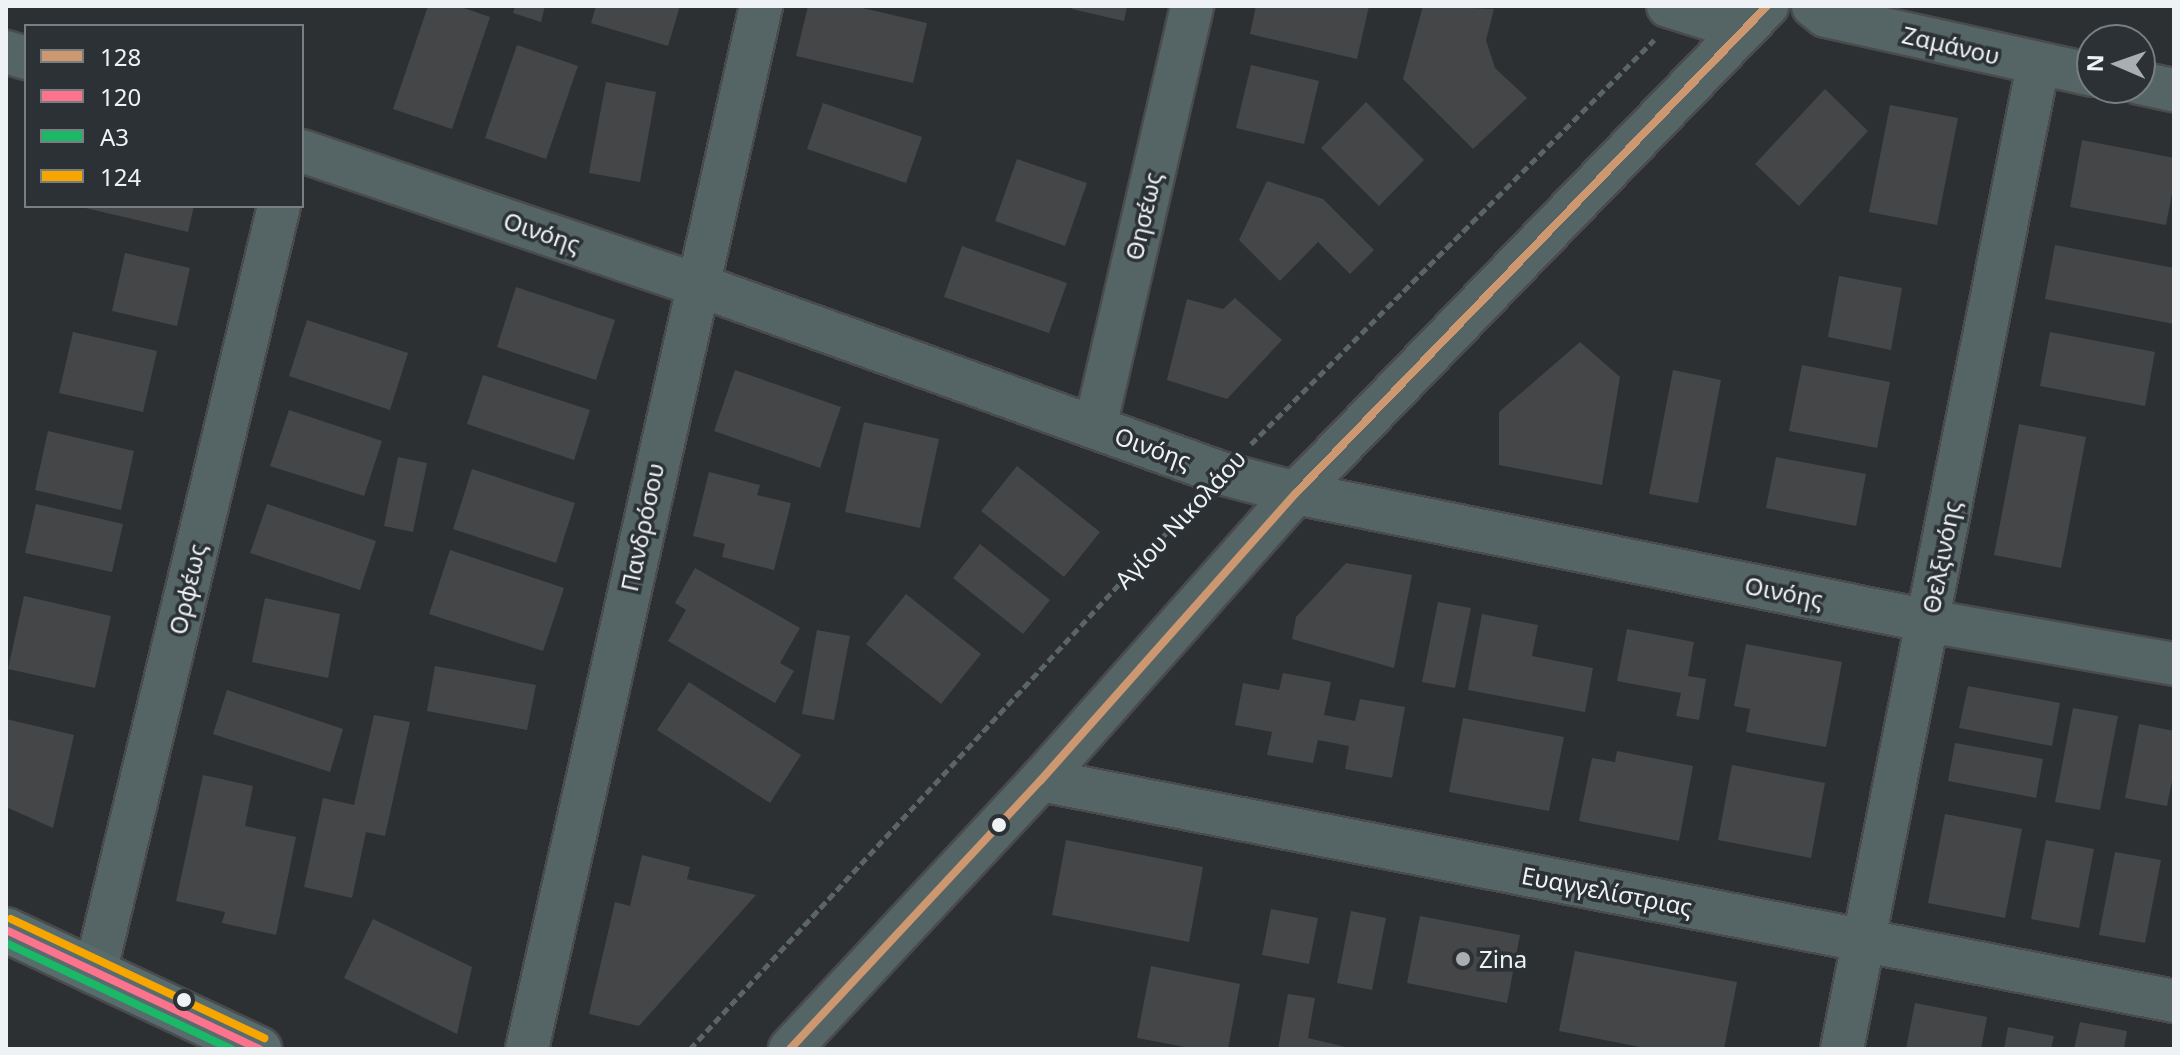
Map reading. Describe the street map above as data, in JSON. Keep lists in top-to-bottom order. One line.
{"streets":{"street":["Ζαμάνου","Θησέως","Οινόης","Πανδρόσου","Θελξινόης","Ορφέως","Ευαγγελίστριας"],"path":["Αγίου Νικολάου"]},"crossings":[["Ζαμάνου","Θελξινόης"],["Θησέως","Οινόης"],["Οινόης","Αγίου Νικολάου"],["Οινόης","Πανδρόσου"],["Οινόης","Θελξινόης"],["Θελξινόης","Ευαγγελίστριας"]],"places":["Zina"],"lines":["transit line 128","transit line 124","transit line 120","transit line Α3"],"legend":["128","120","Α3","124"],"north":"left"}
